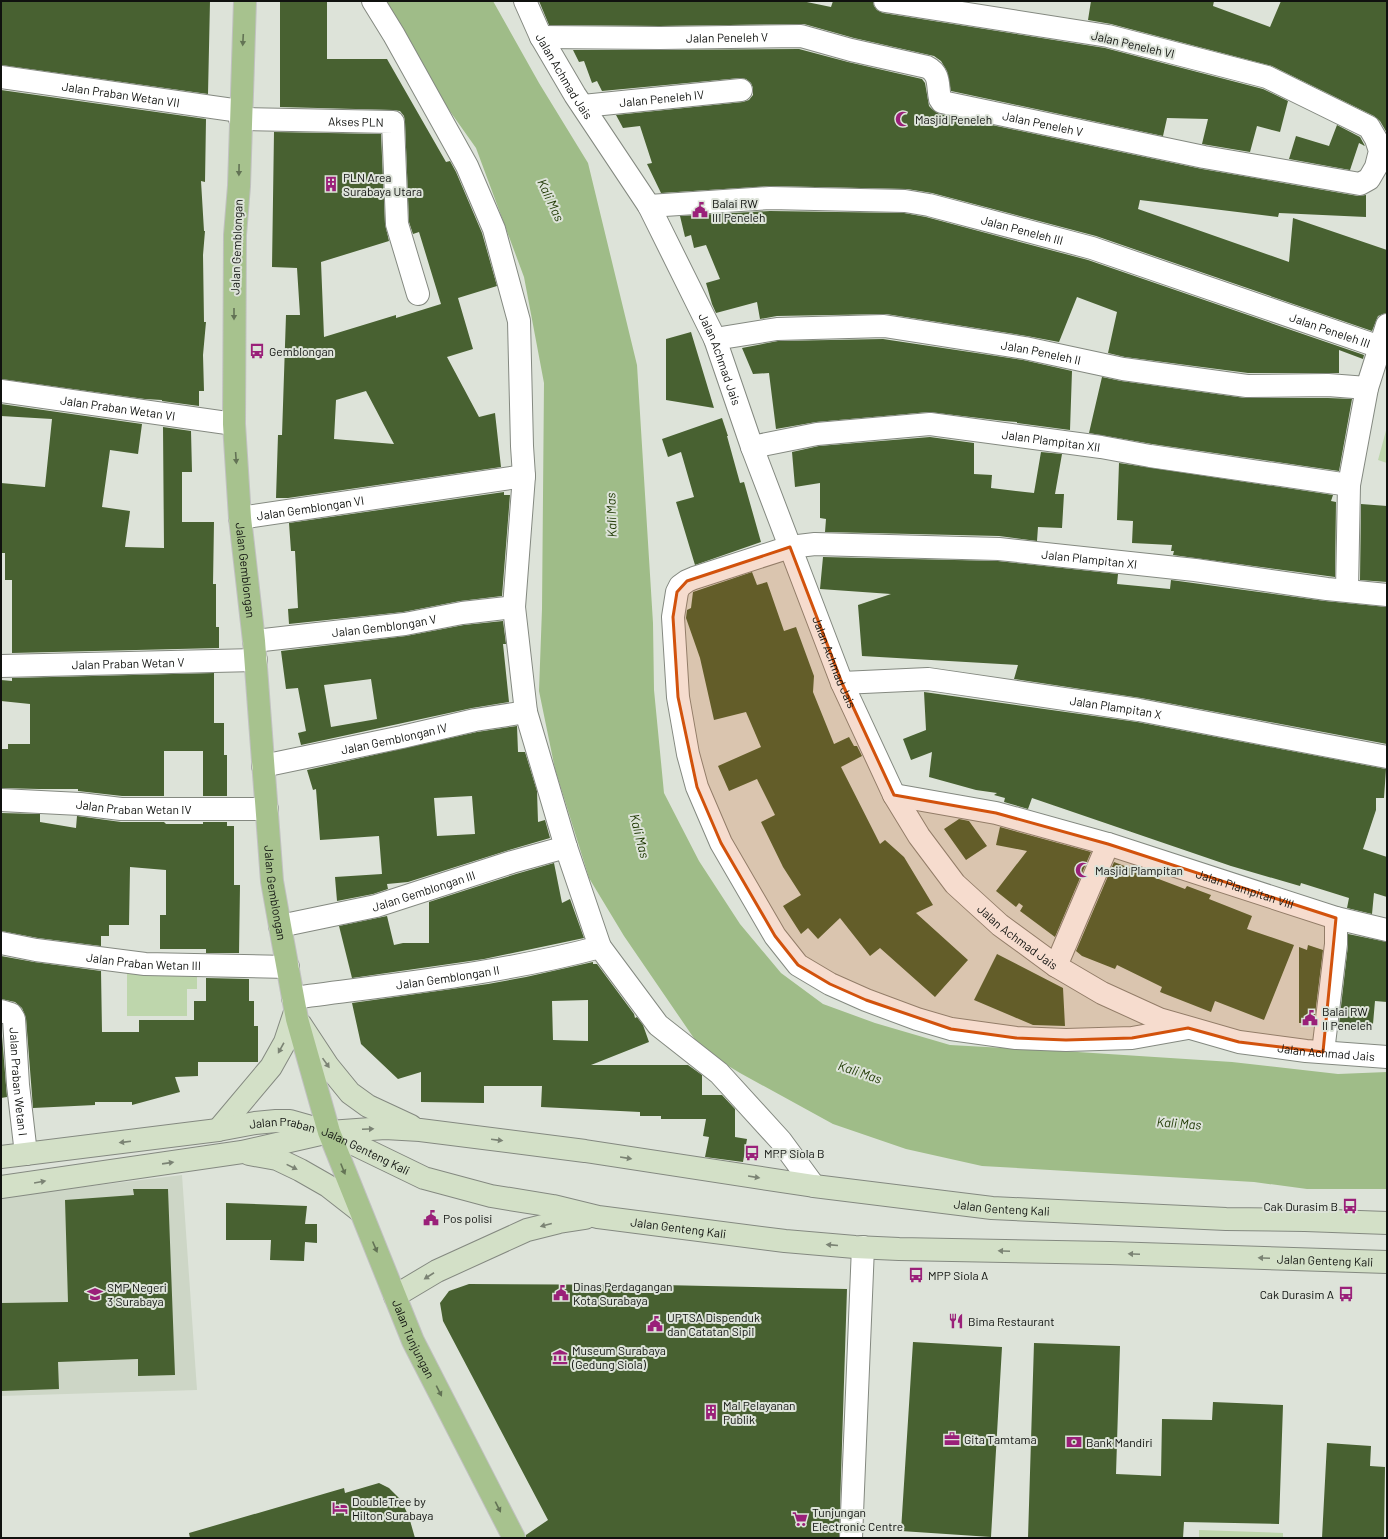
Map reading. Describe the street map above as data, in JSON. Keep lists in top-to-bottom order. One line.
{"streets":{"main road":["Jalan Gemblongan","Jalan Praban","Jalan Genteng Kali","Jalan Tunjungan"],"street":["Jalan Peneleh V","Jalan Peneleh VI","Jalan Achmad Jais","Jalan Praban Wetan VII","Jalan Peneleh IV","Akses PLN","Jalan Peneleh III","Jalan Peneleh II","Jalan Praban Wetan VI","Jalan Plampitan XII","Jalan Gemblongan VI","Jalan Plampitan XI","Jalan Gemblongan V","Jalan Praban Wetan V","Jalan Plampitan X","Jalan Gemblongan IV","Jalan Praban Wetan IV","Jalan Plampitan VIII","Jalan Gemblongan III","Jalan Praban Wetan III","Jalan Gemblongan II","Jalan Praban Wetan I"]},"crossings":[["Jalan Peneleh V","Jalan Peneleh VI"],["Jalan Peneleh V","Jalan Achmad Jais"],["Jalan Achmad Jais","Jalan Peneleh IV"],["Jalan Achmad Jais","Jalan Peneleh III"],["Jalan Achmad Jais","Jalan Peneleh II"],["Jalan Achmad Jais","Jalan Plampitan XII"],["Jalan Achmad Jais","Jalan Plampitan XI"],["Jalan Achmad Jais","Jalan Plampitan X"],["Jalan Achmad Jais","Jalan Plampitan VIII"],["Jalan Praban Wetan VII","Akses PLN"],["Jalan Praban Wetan VII","Jalan Gemblongan"],["Akses PLN","Jalan Gemblongan"],["Jalan Gemblongan","Jalan Praban Wetan VI"],["Jalan Gemblongan","Jalan Gemblongan VI"],["Jalan Gemblongan","Jalan Gemblongan V"],["Jalan Gemblongan","Jalan Praban Wetan V"],["Jalan Gemblongan","Jalan Gemblongan IV"],["Jalan Gemblongan","Jalan Praban Wetan IV"],["Jalan Gemblongan","Jalan Gemblongan III"],["Jalan Gemblongan","Jalan Praban Wetan III"],["Jalan Gemblongan","Jalan Gemblongan II"],["Jalan Gemblongan","Jalan Praban"],["Jalan Gemblongan","Jalan Genteng Kali"],["Jalan Gemblongan","Jalan Tunjungan"],["Jalan Gemblongan V","Jalan Praban Wetan V"],["Jalan Praban Wetan I","Jalan Praban"],["Jalan Praban","Jalan Genteng Kali"],["Jalan Praban","Jalan Tunjungan"],["Jalan Genteng Kali","Jalan Tunjungan"]],"one_way":["Jalan Gemblongan","Jalan Tunjungan"],"water":["Kali Mas"],"places":{"mosque":["Masjid Peneleh","Masjid Plampitan"],"building":["PLN Area Surabaya Utara","Mal Pelayanan Publik"],"public building":["Balai RW III Peneleh","Balai RW II Peneleh","Pos polisi","Dinas Perdagangan Kota Surabaya","UPTSA Dispenduk dan Catatan Sipil"],"bus stop":["Gemblongan","MPP Siola B","Cak Durasim B","MPP Siola A","Cak Durasim A"],"school or university":["SMP Negeri 3 Surabaya"],"restaurant":["Bima Restaurant"],"museum":["Museum Surabaya (Gedung Siola)"],"office":["Gita Tamtama"],"bank":["Bank Mandiri"],"hotel":["DoubleTree by Hilton Surabaya"],"supermarket":["Tunjungan Electronic Centre"]}}
